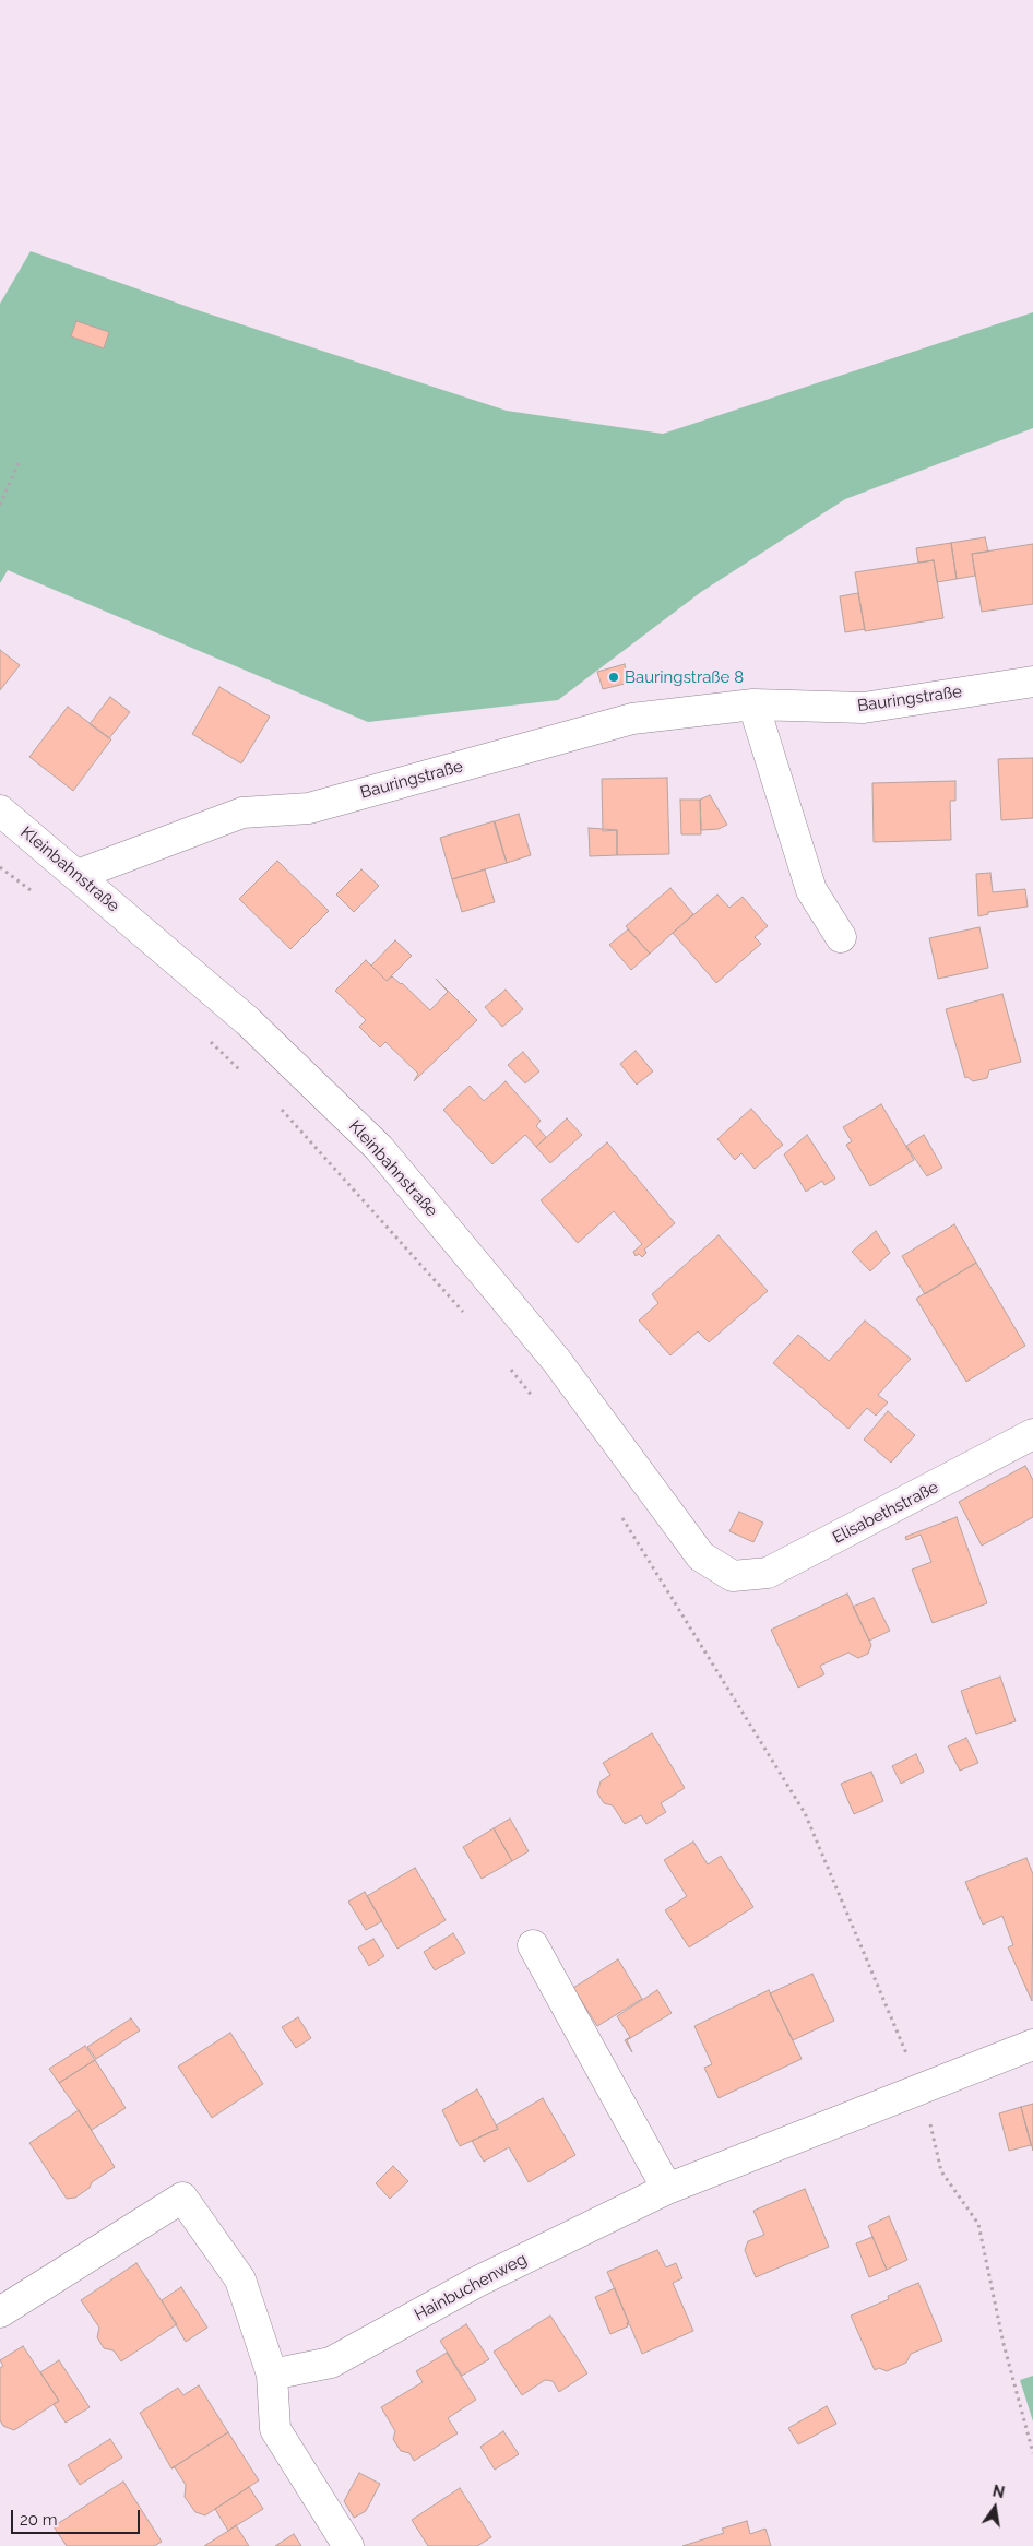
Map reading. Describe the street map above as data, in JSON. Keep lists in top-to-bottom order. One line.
{"streets":{"street":["Bauringstraße","Kleinbahnstraße","Elisabethstraße","Hainbuchenweg"]},"crossings":[["Bauringstraße","Kleinbahnstraße"],["Kleinbahnstraße","Elisabethstraße"]],"places":["Bauringstraße 8"],"scale_bar":"20 m","north":"top"}
